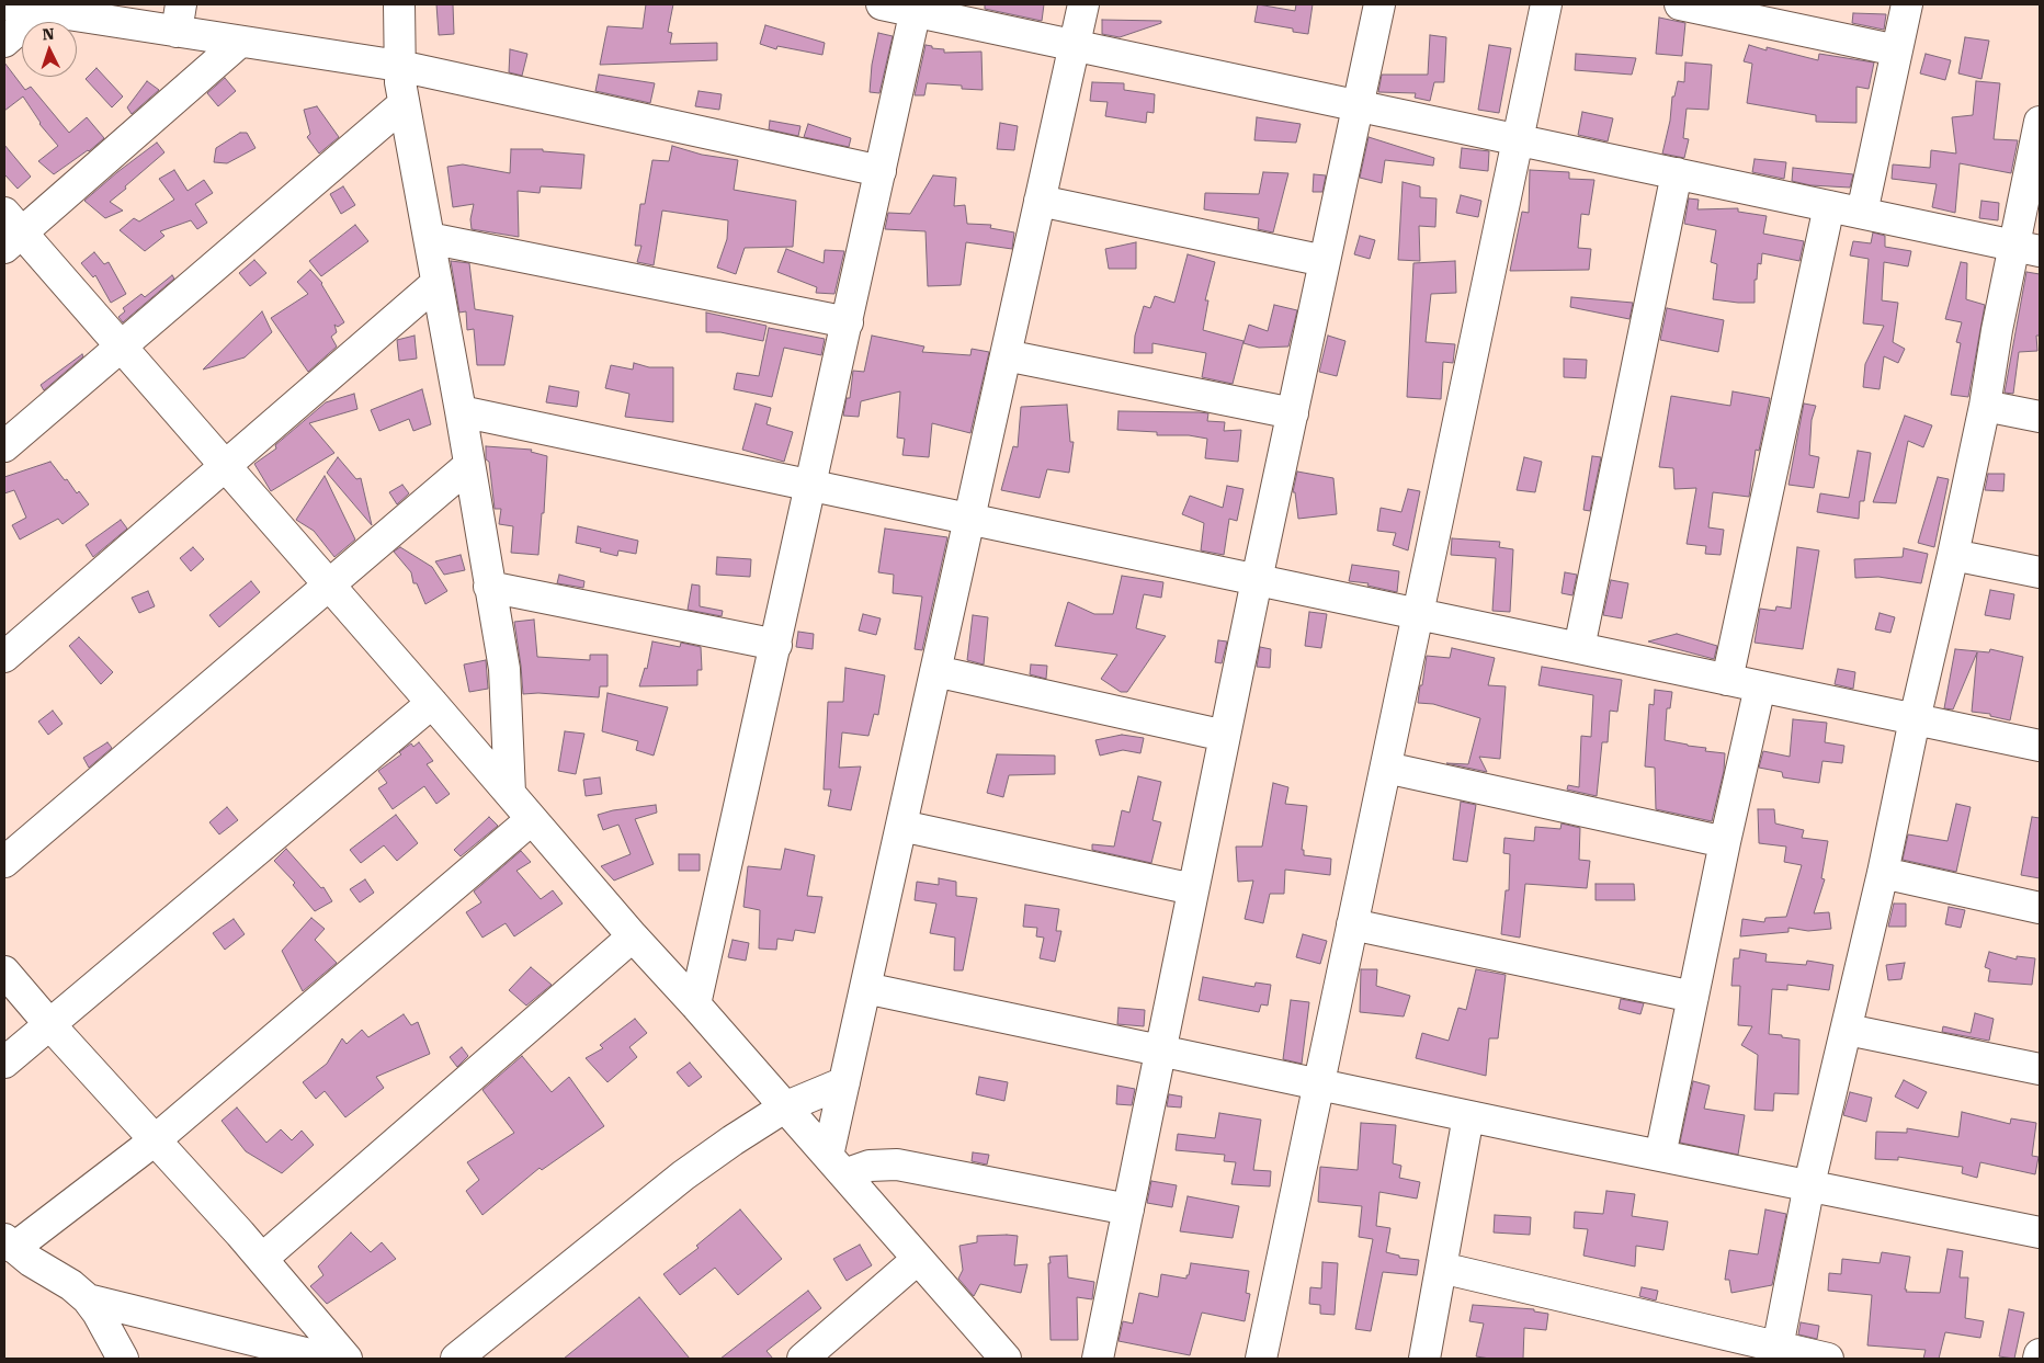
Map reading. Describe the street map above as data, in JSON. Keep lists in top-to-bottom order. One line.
{"north":"top"}
